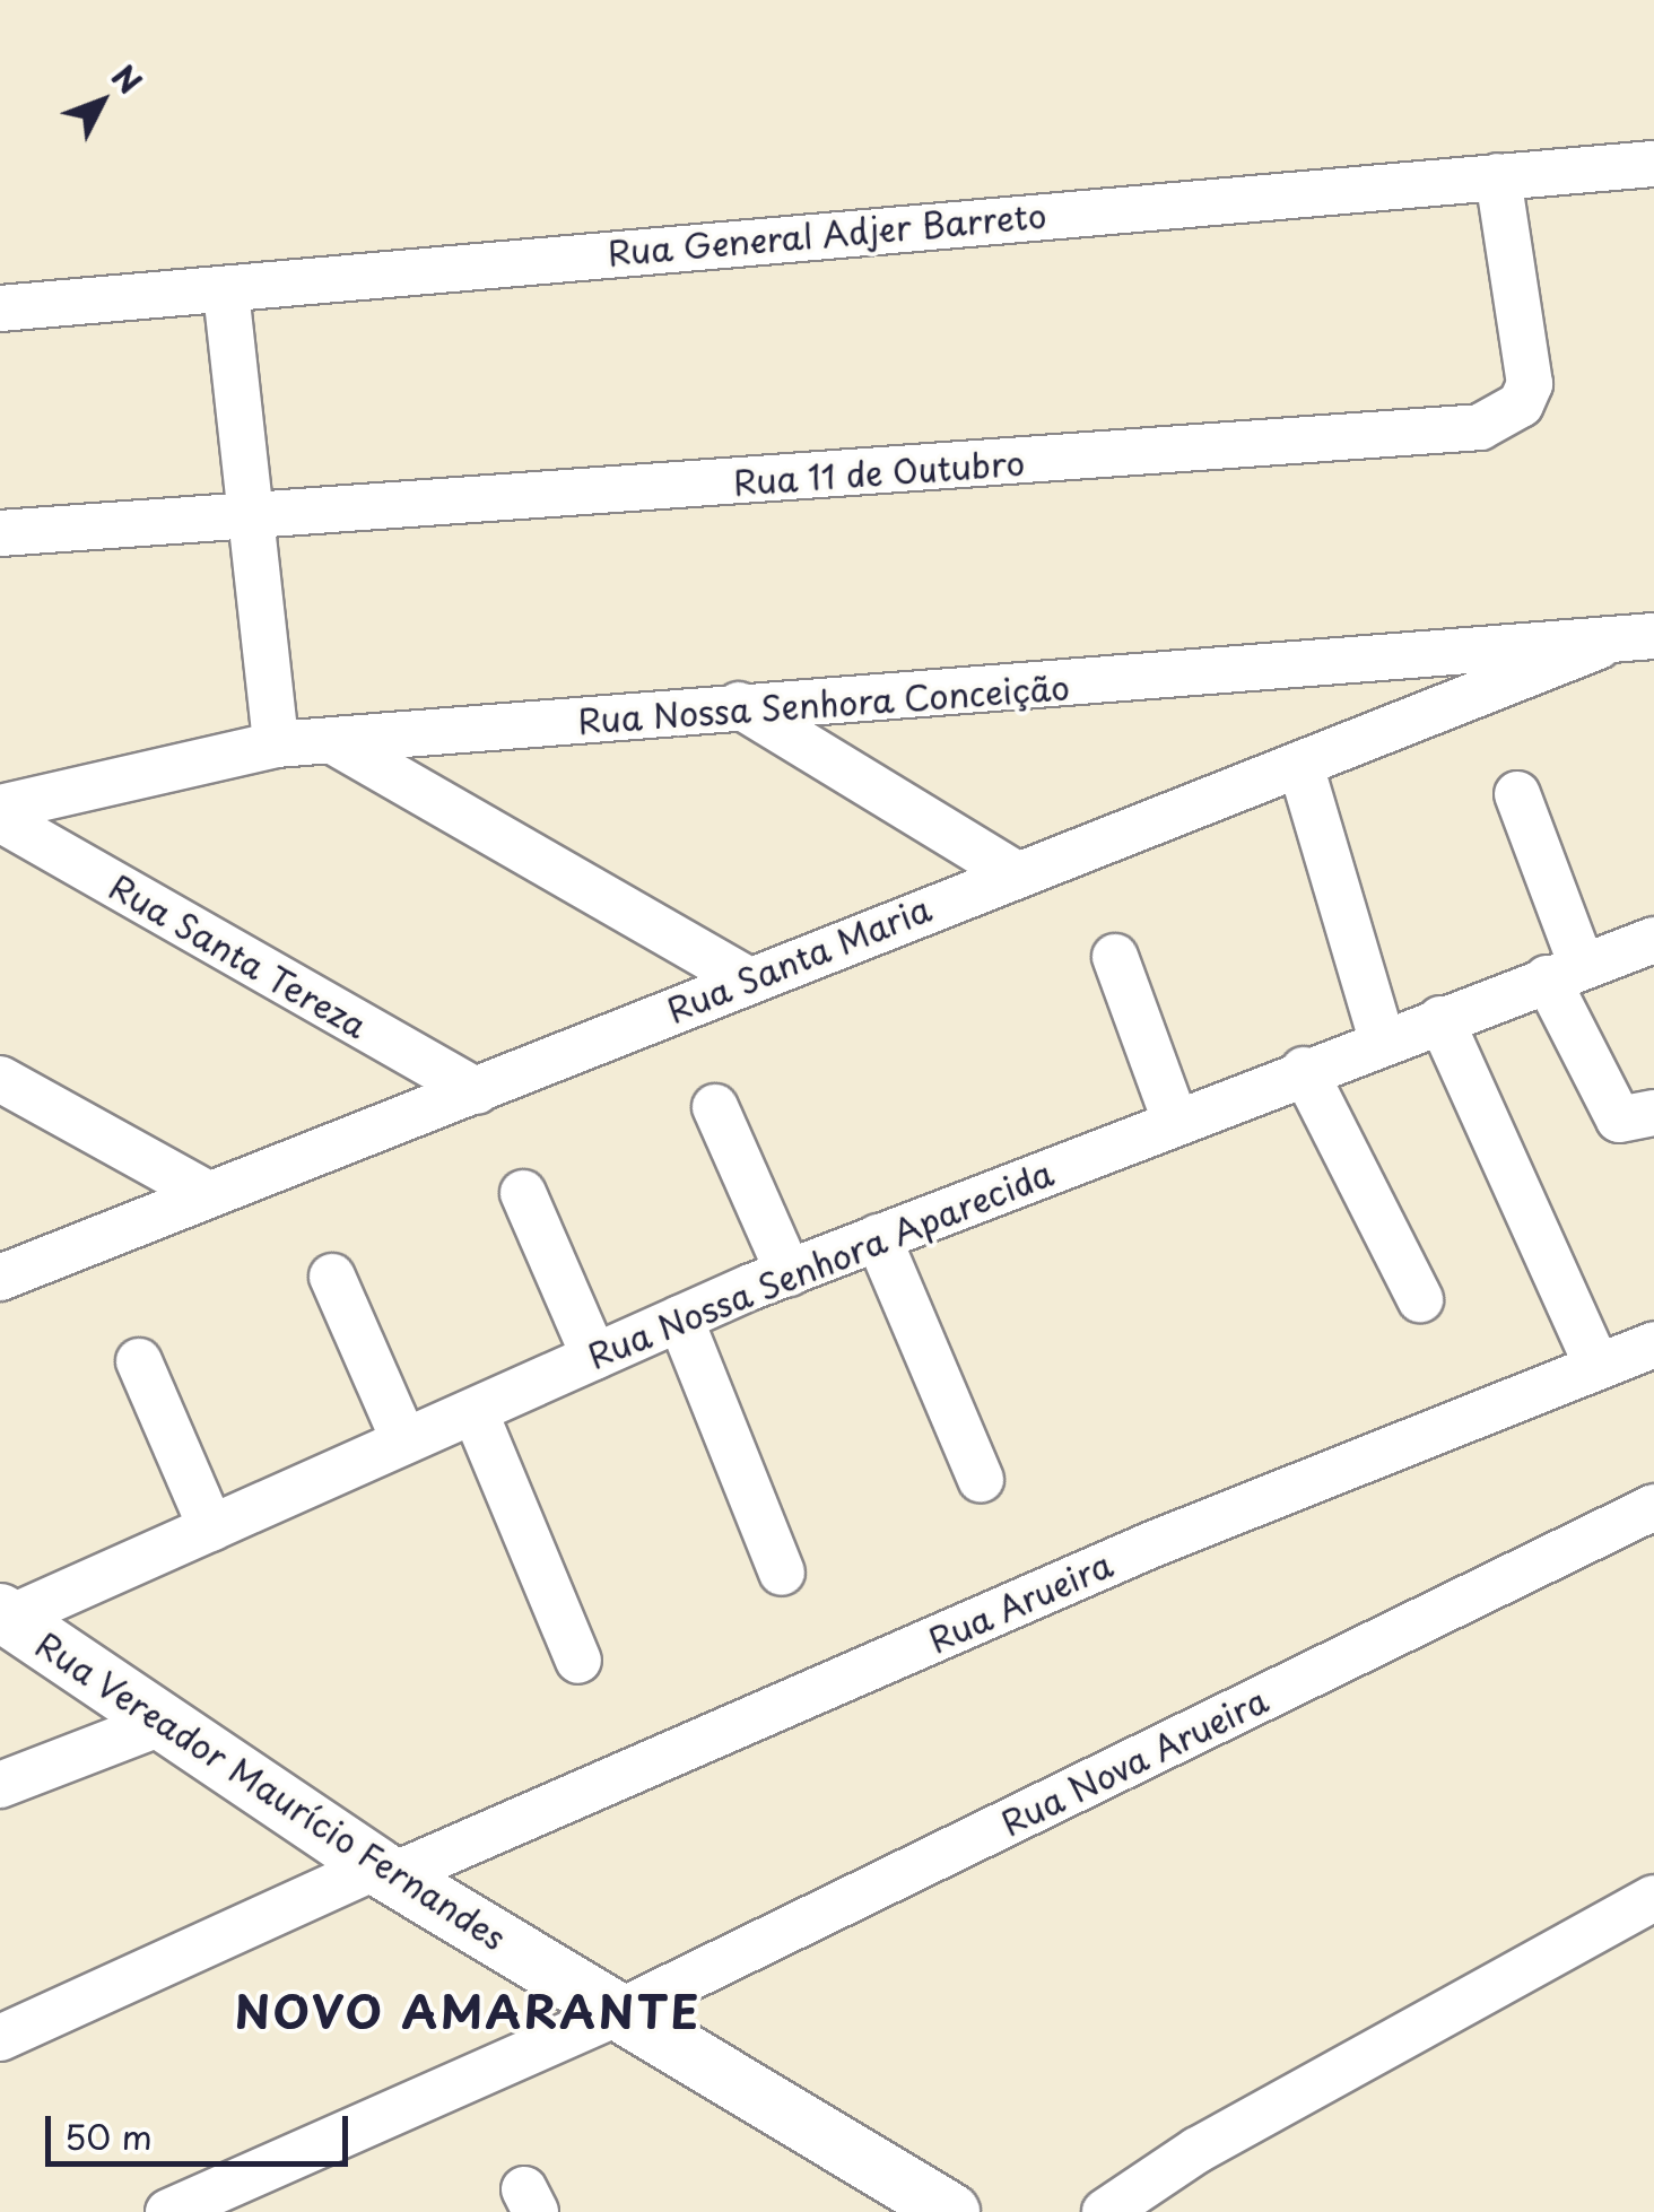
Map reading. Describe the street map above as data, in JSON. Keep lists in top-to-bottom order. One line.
{"streets":{"street":["Rua General Adjer Barreto","Rua 11 de Outubro","Rua Nossa Senhora Conceição","Rua Santa Tereza","Rua Santa Maria","Rua Nossa Senhora Aparecida","Rua Arueira","Rua Nova Arueira","Rua Vereador Maurício Fernandes"]},"crossings":[["Rua General Adjer Barreto","Rua 11 de Outubro"],["Rua Nossa Senhora Conceição","Rua Santa Maria"],["Rua Santa Tereza","Rua Santa Maria"],["Rua Nossa Senhora Aparecida","Rua Vereador Maurício Fernandes"],["Rua Arueira","Rua Vereador Maurício Fernandes"],["Rua Nova Arueira","Rua Vereador Maurício Fernandes"]],"districts":["NOVO AMARANTE"],"scale_bar":"50 m","north":"top right"}
